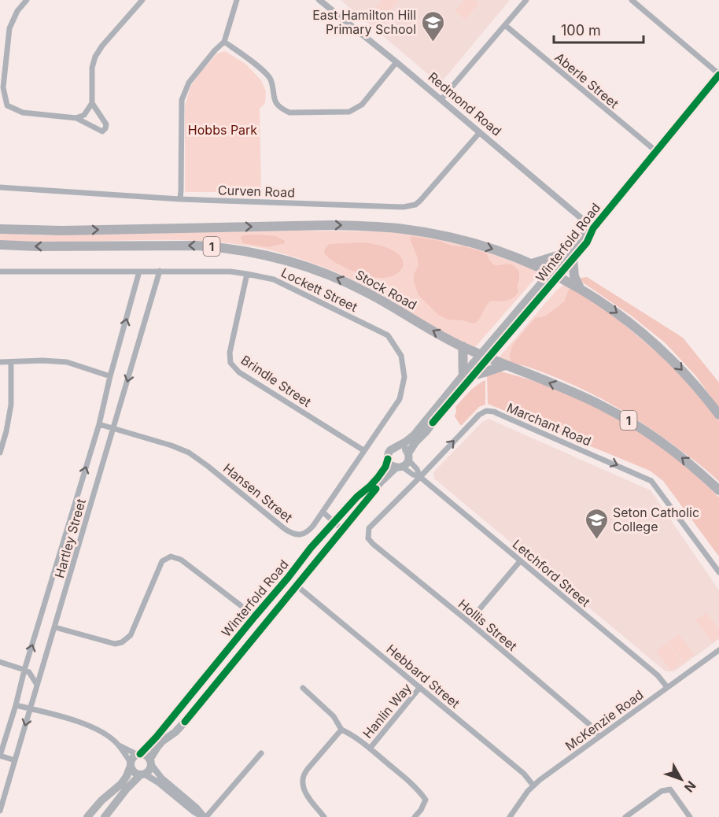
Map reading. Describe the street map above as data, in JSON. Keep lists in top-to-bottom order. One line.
{"streets":{"highway":["1","Stock Road"],"main road":["Winterfold Road"],"street":["Aberle Street","Redmond Road","Curven Road","Lockett Street","Brindle Street","Marchant Road","Hansen Street","Hartley Street","Letchford Street","Hollis Street","Hebbard Street","Hanlin Way","McKenzie Road"]},"crossings":[["Aberle Street","Winterfold Road"],["Redmond Road","Curven Road"],["Redmond Road","Winterfold Road"],["Winterfold Road","1"],["Winterfold Road","Stock Road"],["Winterfold Road","Letchford Street"],["Winterfold Road","Hebbard Street"],["Lockett Street","Brindle Street"],["Lockett Street","Hansen Street"],["Lockett Street","Hartley Street"],["Brindle Street","Hansen Street"],["Marchant Road","Letchford Street"],["Marchant Road","Hollis Street"],["Hansen Street","Hartley Street"],["Letchford Street","McKenzie Road"],["Hollis Street","McKenzie Road"],["Hebbard Street","Hanlin Way"],["Hebbard Street","McKenzie Road"]],"one_way":["Marchant Road"],"parks":["Hobbs Park"],"places":{"school or university":["East Hamilton Hill Primary School","Seton Catholic College"]},"scale_bar":"100 m","north":"bottom right"}
